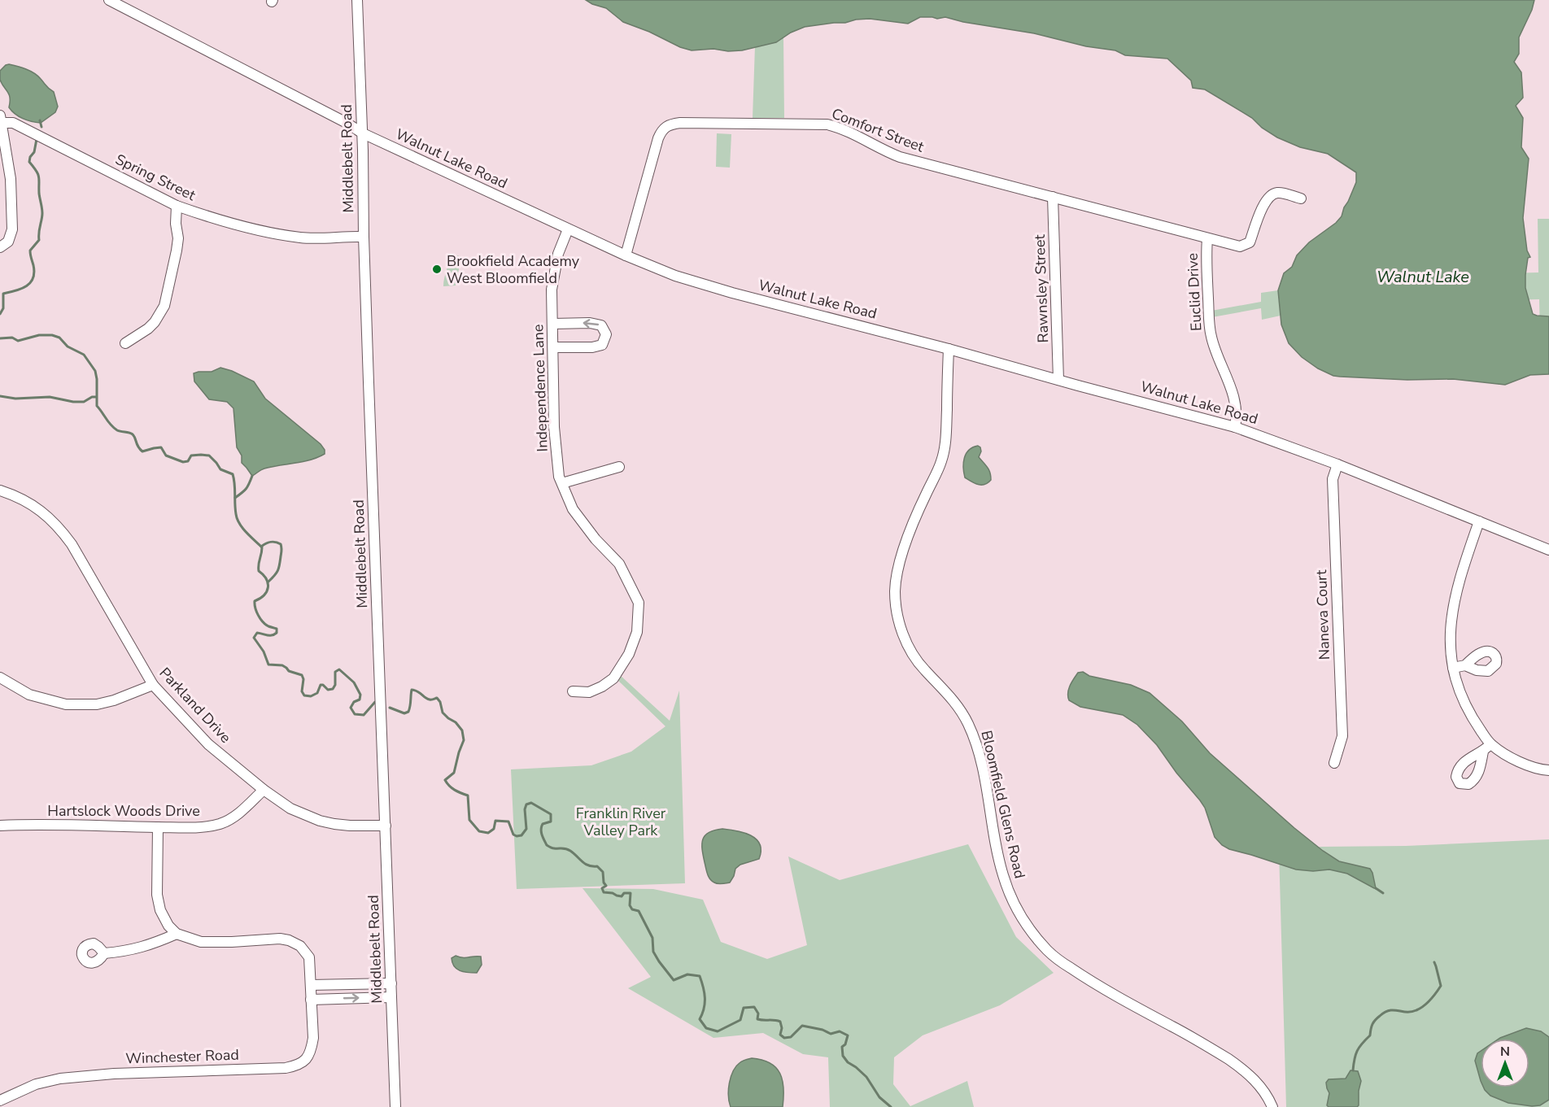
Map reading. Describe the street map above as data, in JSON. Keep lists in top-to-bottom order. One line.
{"streets":{"street":["Comfort Street","Middlebelt Road","Walnut Lake Road","Spring Street","Rawnsley Street","Euclid Drive","Independence Lane","Naneva Court","Parkland Drive","Bloomfield Glens Road","Hartslock Woods Drive","Winchester Road"]},"crossings":[["Comfort Street","Walnut Lake Road"],["Comfort Street","Rawnsley Street"],["Comfort Street","Euclid Drive"],["Middlebelt Road","Walnut Lake Road"],["Middlebelt Road","Spring Street"],["Middlebelt Road","Parkland Drive"],["Walnut Lake Road","Rawnsley Street"],["Walnut Lake Road","Euclid Drive"],["Walnut Lake Road","Independence Lane"],["Walnut Lake Road","Naneva Court"],["Walnut Lake Road","Bloomfield Glens Road"],["Parkland Drive","Hartslock Woods Drive"]],"water":["Walnut Lake"],"parks":["Franklin River Valley Park"],"places":["Brookfield Academy West Bloomfield"],"north":"top"}
